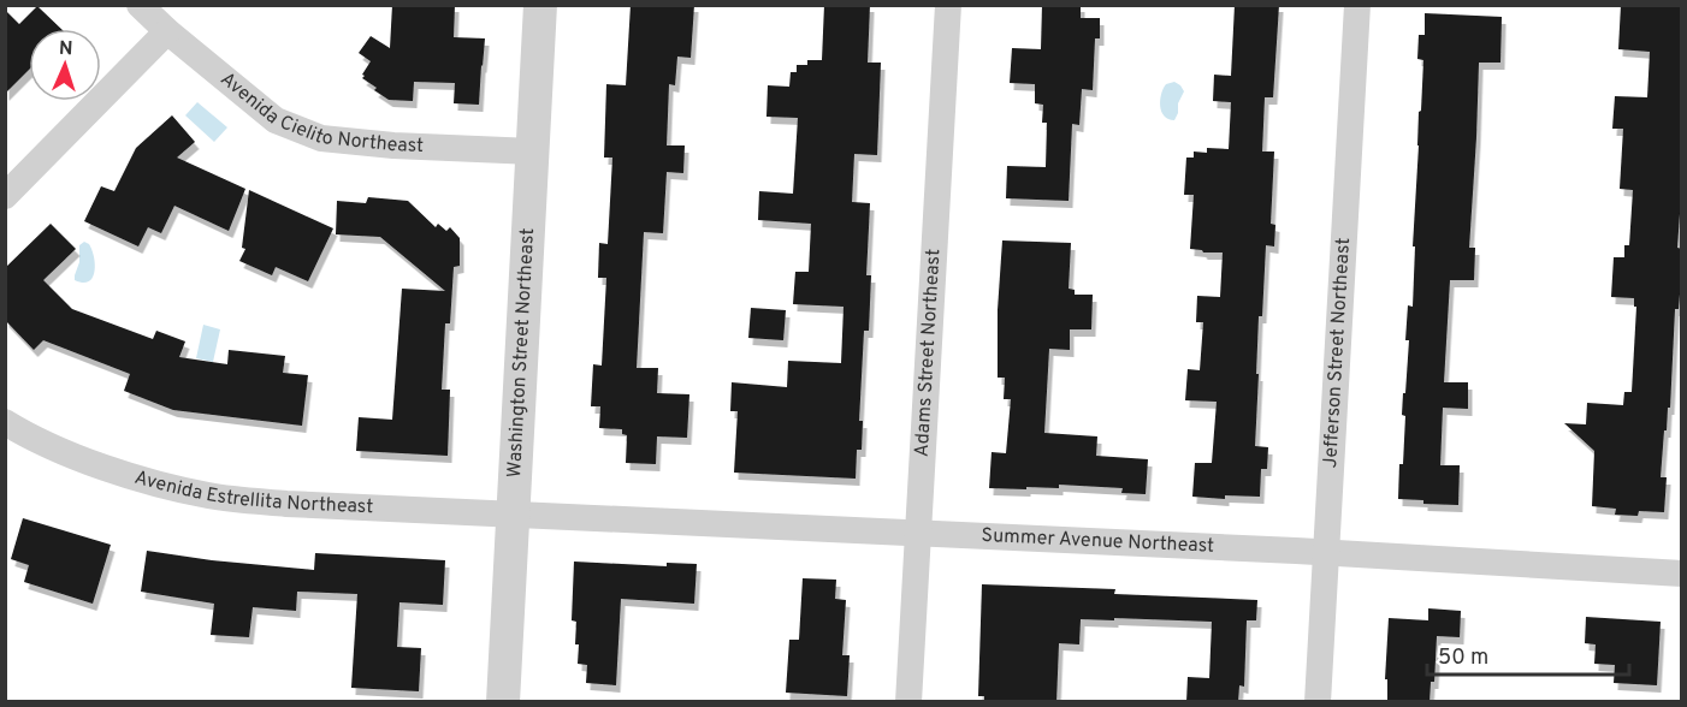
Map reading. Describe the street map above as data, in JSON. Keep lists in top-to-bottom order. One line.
{"streets":{"street":["Avenida Cielito Northeast","Washington Street Northeast","Adams Street Northeast","Jefferson Street Northeast","Avenida Estrellita Northeast","Summer Avenue Northeast"]},"crossings":[["Avenida Cielito Northeast","Washington Street Northeast"],["Washington Street Northeast","Avenida Estrellita Northeast"],["Washington Street Northeast","Summer Avenue Northeast"],["Adams Street Northeast","Summer Avenue Northeast"],["Jefferson Street Northeast","Summer Avenue Northeast"],["Avenida Estrellita Northeast","Summer Avenue Northeast"]],"scale_bar":"50 m","north":"top"}
